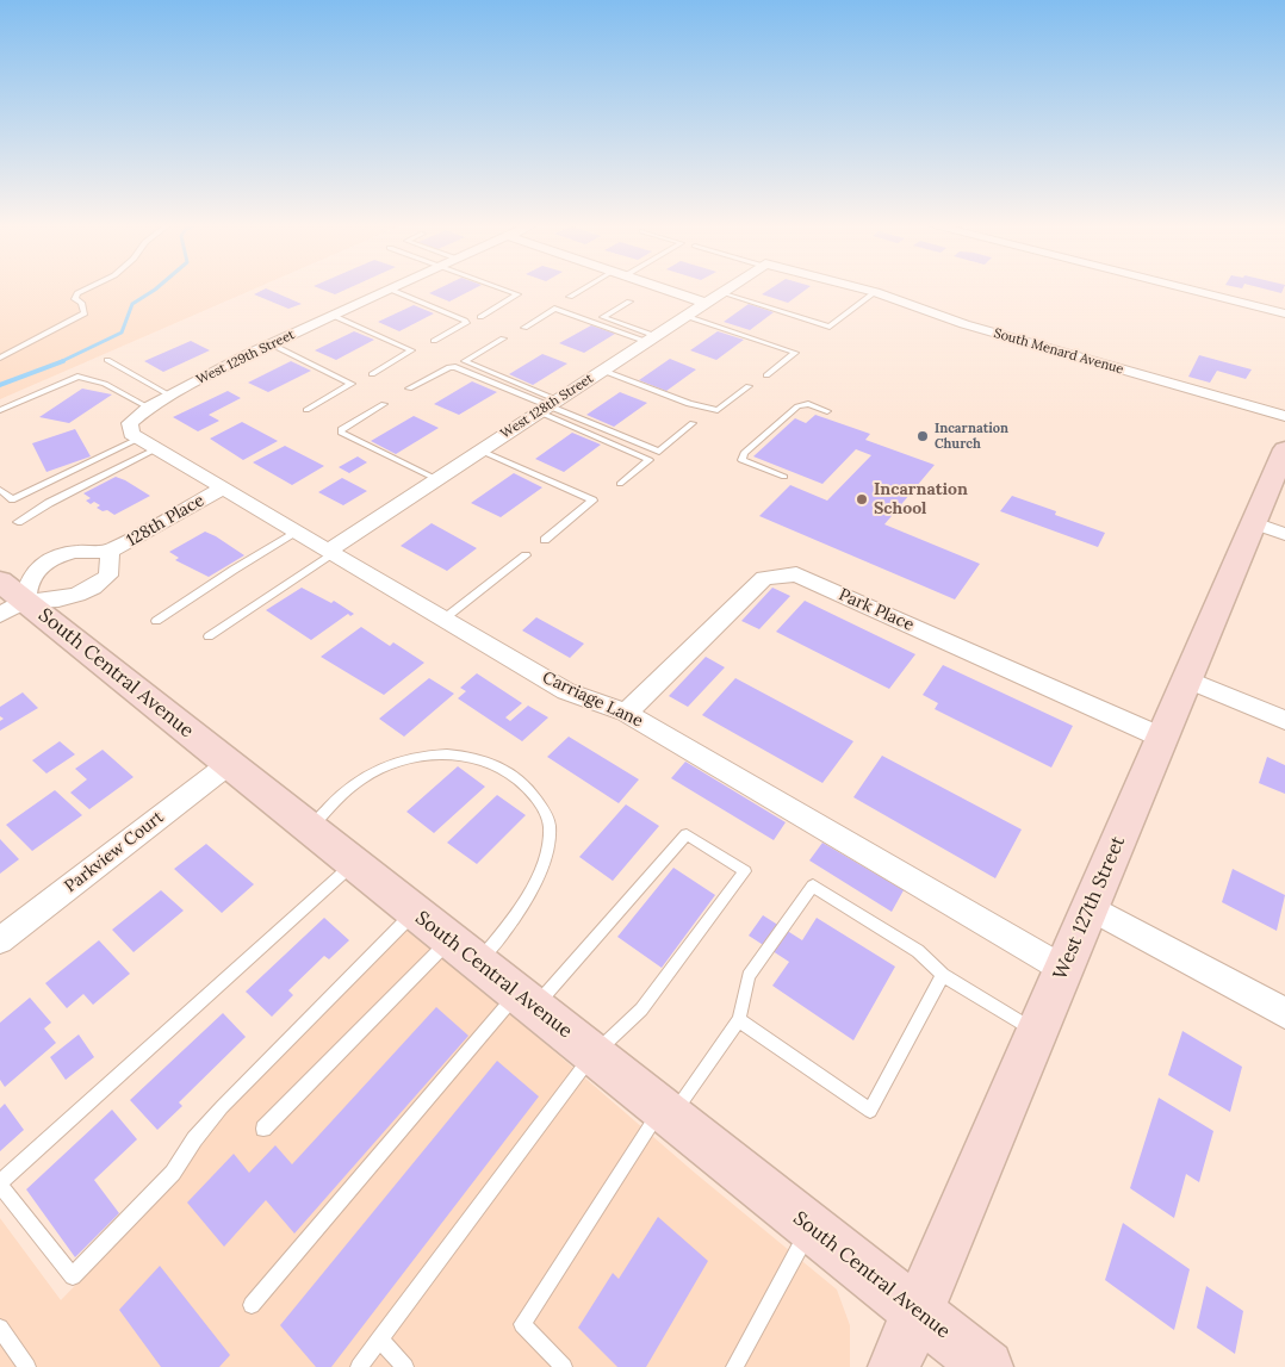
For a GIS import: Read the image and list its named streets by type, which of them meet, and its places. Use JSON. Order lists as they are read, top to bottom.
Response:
{
  "streets": {
    "main road": ["South Central Avenue", "West 127th Street"],
    "street": [
      "South Menard Avenue",
      "West 129th Street",
      "West 128th Street",
      "128th Place",
      "Park Place",
      "Carriage Lane",
      "Parkview Court"
    ]
  },
  "crossings": [
    ["West 129th Street", "Carriage Lane"],
    ["West 128th Street", "Carriage Lane"],
    ["128th Place", "South Central Avenue"],
    ["128th Place", "Carriage Lane"],
    ["Park Place", "Carriage Lane"],
    ["Park Place", "West 127th Street"],
    ["South Central Avenue", "Parkview Court"],
    ["South Central Avenue", "West 127th Street"],
    ["Carriage Lane", "West 127th Street"]
  ],
  "places": ["Incarnation Church", "Incarnation School"]
}
